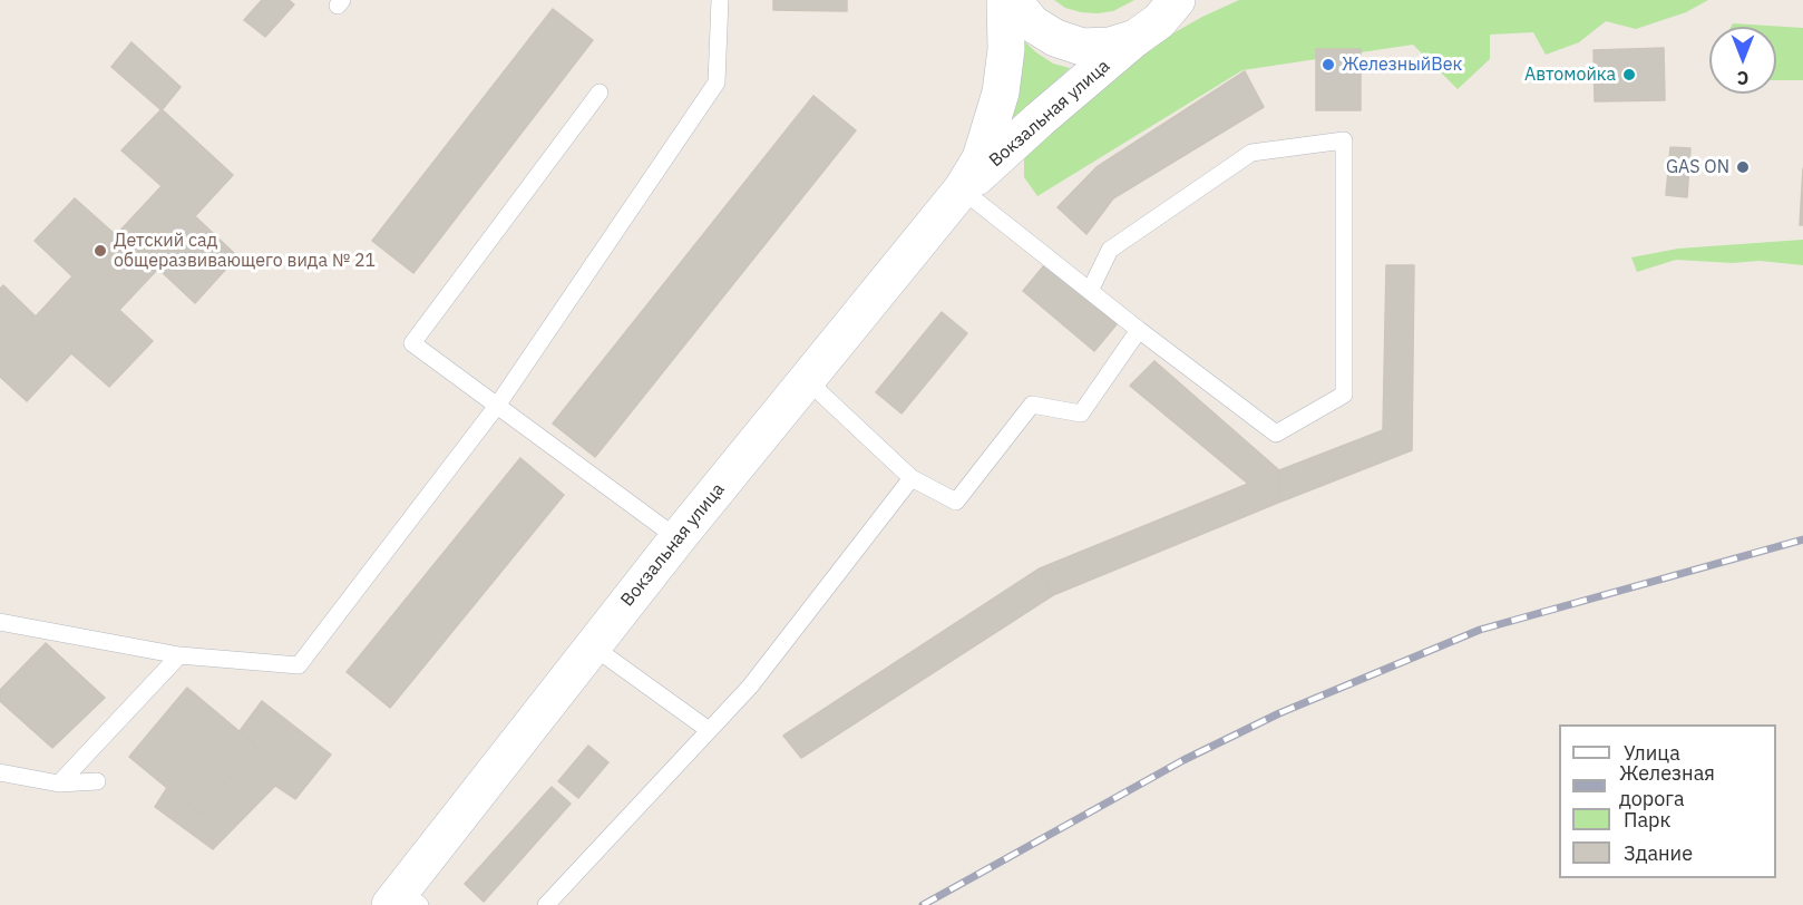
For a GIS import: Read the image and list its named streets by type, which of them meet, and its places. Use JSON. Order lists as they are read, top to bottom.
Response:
{
  "streets": {
    "street": ["Вокзальная улица"]
  },
  "places": [
    "ЖелезныйВек",
    "Автомойка",
    "GAS ON",
    "Детский сад общеразвивающего вида № 21"
  ],
  "legend": [
    "Улица",
    "Железная дорога",
    "Парк",
    "Здание"
  ],
  "north": "bottom"
}
